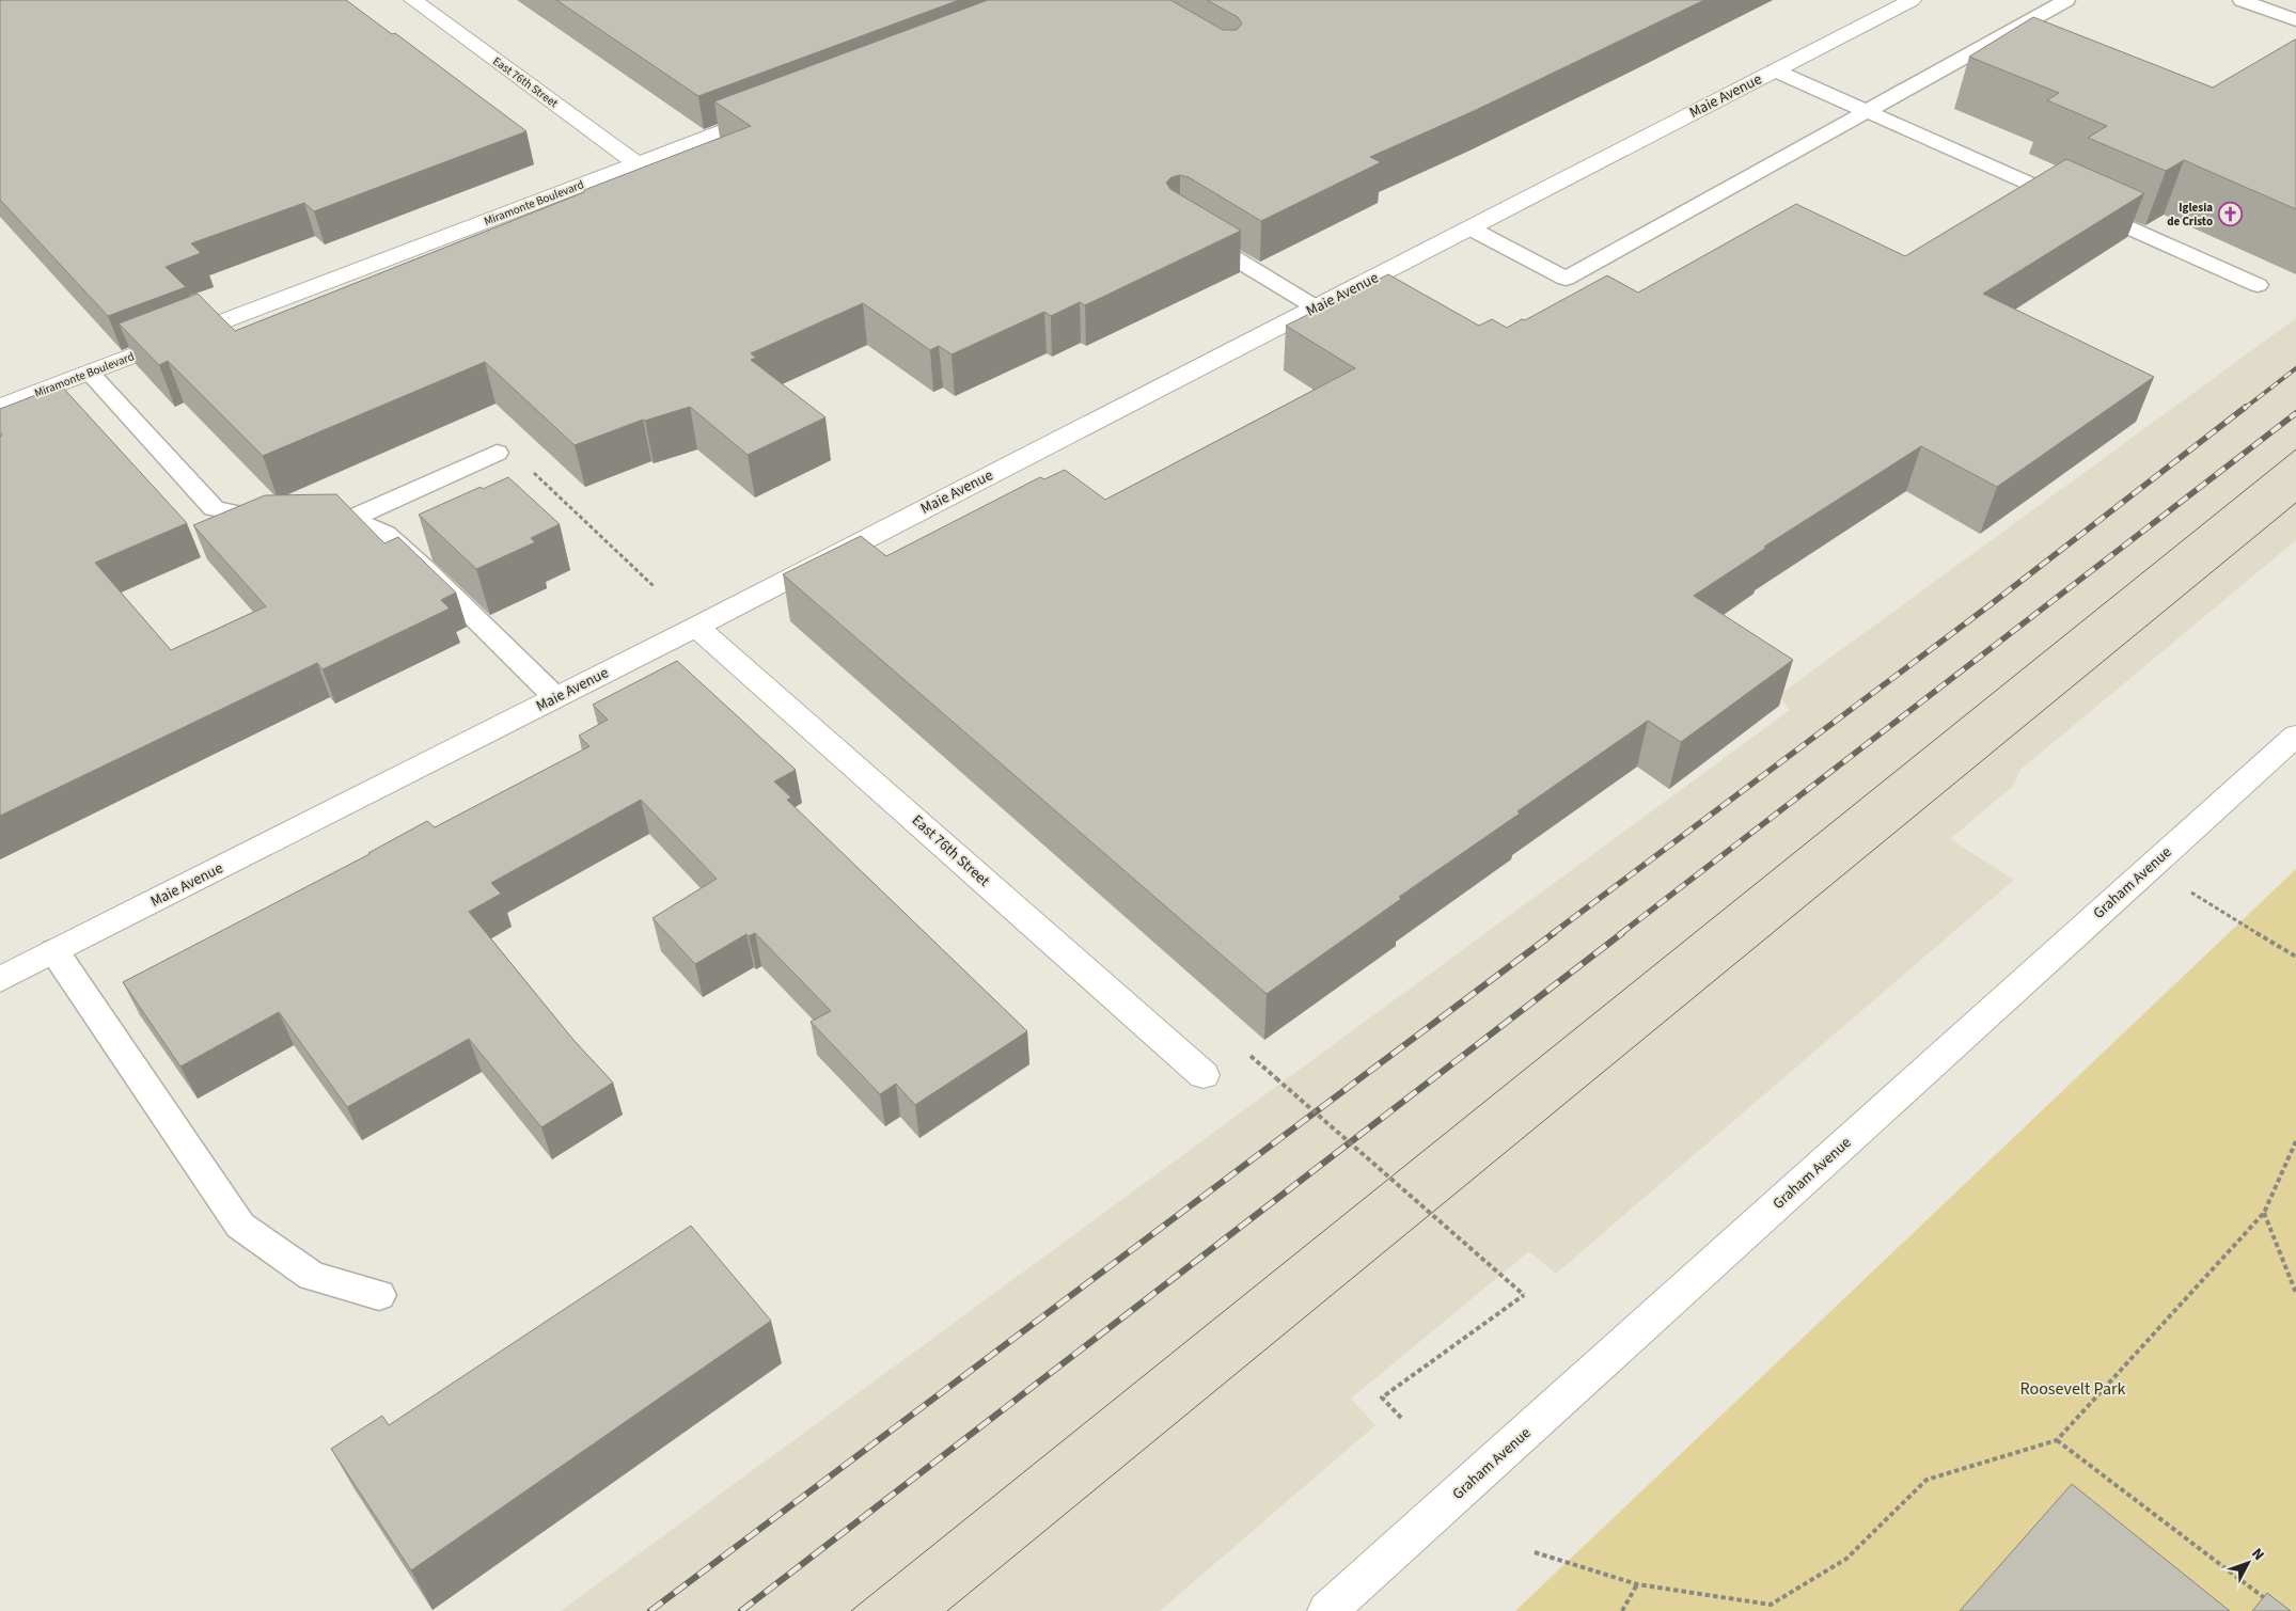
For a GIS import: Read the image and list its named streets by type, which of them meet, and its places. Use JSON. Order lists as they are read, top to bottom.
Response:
{
  "streets": {
    "street": [
      "East 76th Street",
      "Maie Avenue",
      "Miramonte Boulevard",
      "Graham Avenue"
    ]
  },
  "crossings": [
    ["East 76th Street", "Maie Avenue"],
    ["East 76th Street", "Miramonte Boulevard"]
  ],
  "parks": ["Roosevelt Park"],
  "places": {
    "church": ["Iglesia de Cristo"]
  },
  "north": "top right"
}
